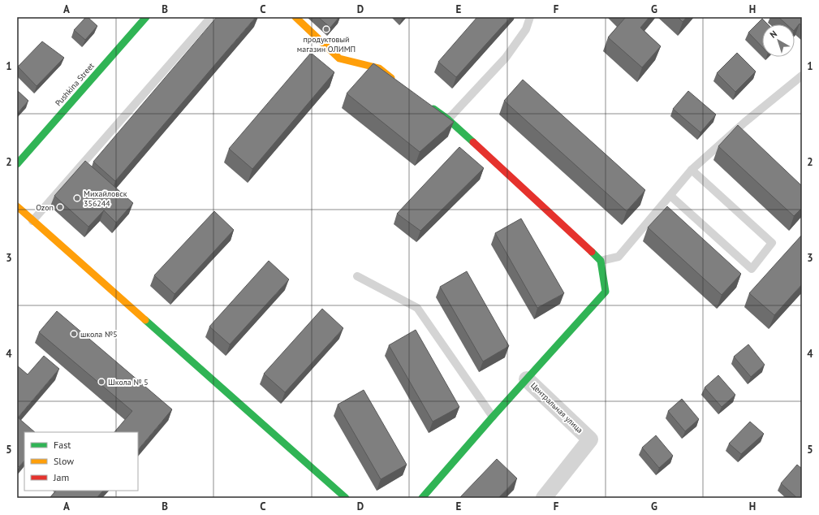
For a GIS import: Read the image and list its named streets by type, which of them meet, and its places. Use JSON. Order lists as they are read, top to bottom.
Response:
{
  "streets": {
    "street": ["Pushkina Street", "Центральная улица"]
  },
  "places": [
    "продуктовый магазин ОЛИМП",
    "Михайловск 356244",
    "Ozon",
    "школа №5",
    "Школа № 5"
  ],
  "legend": ["Fast", "Slow", "Jam"],
  "north": "top left",
  "grid": {
    "columns": [
      "A",
      "B",
      "C",
      "D",
      "E",
      "F",
      "G",
      "H"
    ],
    "rows": [
      "1",
      "2",
      "3",
      "4",
      "5"
    ]
  }
}
